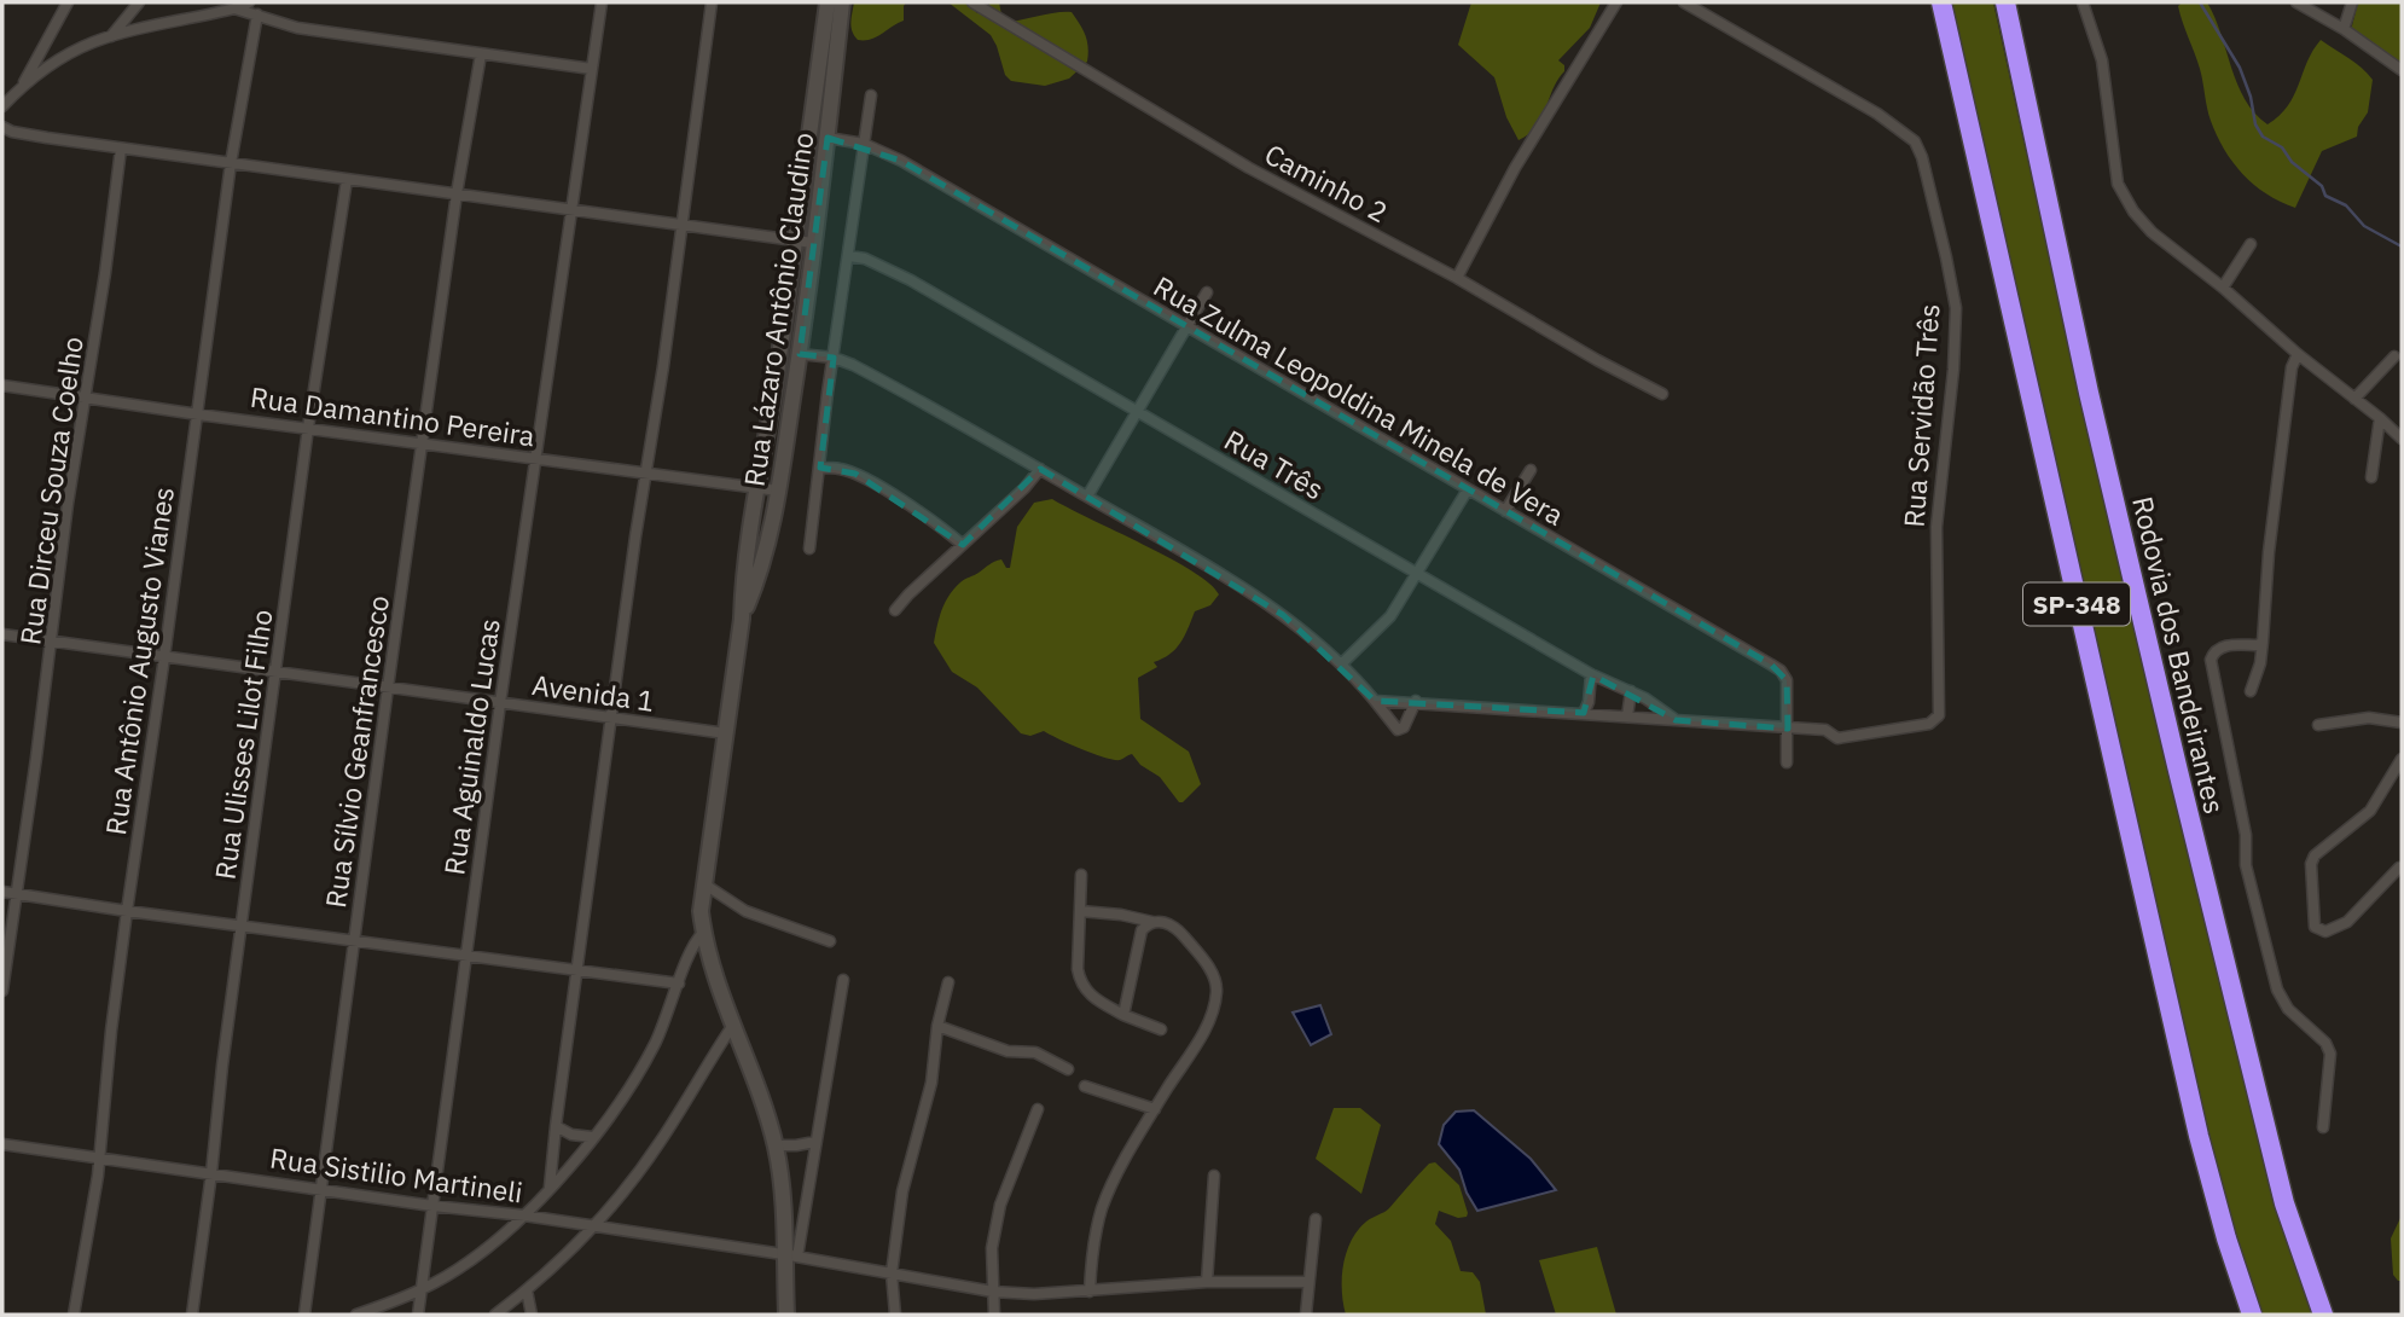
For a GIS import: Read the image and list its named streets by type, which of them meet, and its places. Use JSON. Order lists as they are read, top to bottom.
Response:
{
  "streets": {
    "highway": ["SP-348", "Rodovia dos Bandeirantes"],
    "main road": ["Rua Lázaro Antônio Claudino"],
    "street": [
      "Caminho 2",
      "Rua Zulma Leopoldina Minela de Vera",
      "Rua Damantino Pereira",
      "Rua Servidão Três",
      "Rua Três",
      "Rua Dirceu Souza Coelho",
      "Rua Antônio Augusto Vianes",
      "Avenida 1",
      "Rua Ulisses Lilot Filho",
      "Rua Aguinaldo Lucas",
      "Rua Sílvio Geanfrancesco",
      "Rua Sistilio Martineli"
    ]
  },
  "crossings": [
    ["Rua Lázaro Antônio Claudino", "Rua Zulma Leopoldina Minela de Vera"],
    ["Rua Lázaro Antônio Claudino", "Rua Damantino Pereira"],
    ["Rua Lázaro Antônio Claudino", "Avenida 1"],
    ["Rua Lázaro Antônio Claudino", "Rua Sistilio Martineli"],
    ["Rua Zulma Leopoldina Minela de Vera", "Rua Servidão Três"],
    ["Rua Damantino Pereira", "Rua Dirceu Souza Coelho"],
    ["Rua Damantino Pereira", "Rua Antônio Augusto Vianes"],
    ["Rua Damantino Pereira", "Rua Ulisses Lilot Filho"],
    ["Rua Damantino Pereira", "Rua Aguinaldo Lucas"],
    ["Rua Damantino Pereira", "Rua Sílvio Geanfrancesco"],
    ["Rua Dirceu Souza Coelho", "Avenida 1"],
    ["Rua Antônio Augusto Vianes", "Avenida 1"],
    ["Rua Antônio Augusto Vianes", "Rua Sistilio Martineli"],
    ["Avenida 1", "Rua Ulisses Lilot Filho"],
    ["Avenida 1", "Rua Aguinaldo Lucas"],
    ["Avenida 1", "Rua Sílvio Geanfrancesco"],
    ["Rua Ulisses Lilot Filho", "Rua Sistilio Martineli"],
    ["Rua Aguinaldo Lucas", "Rua Sistilio Martineli"],
    ["Rua Sílvio Geanfrancesco", "Rua Sistilio Martineli"]
  ]
}
